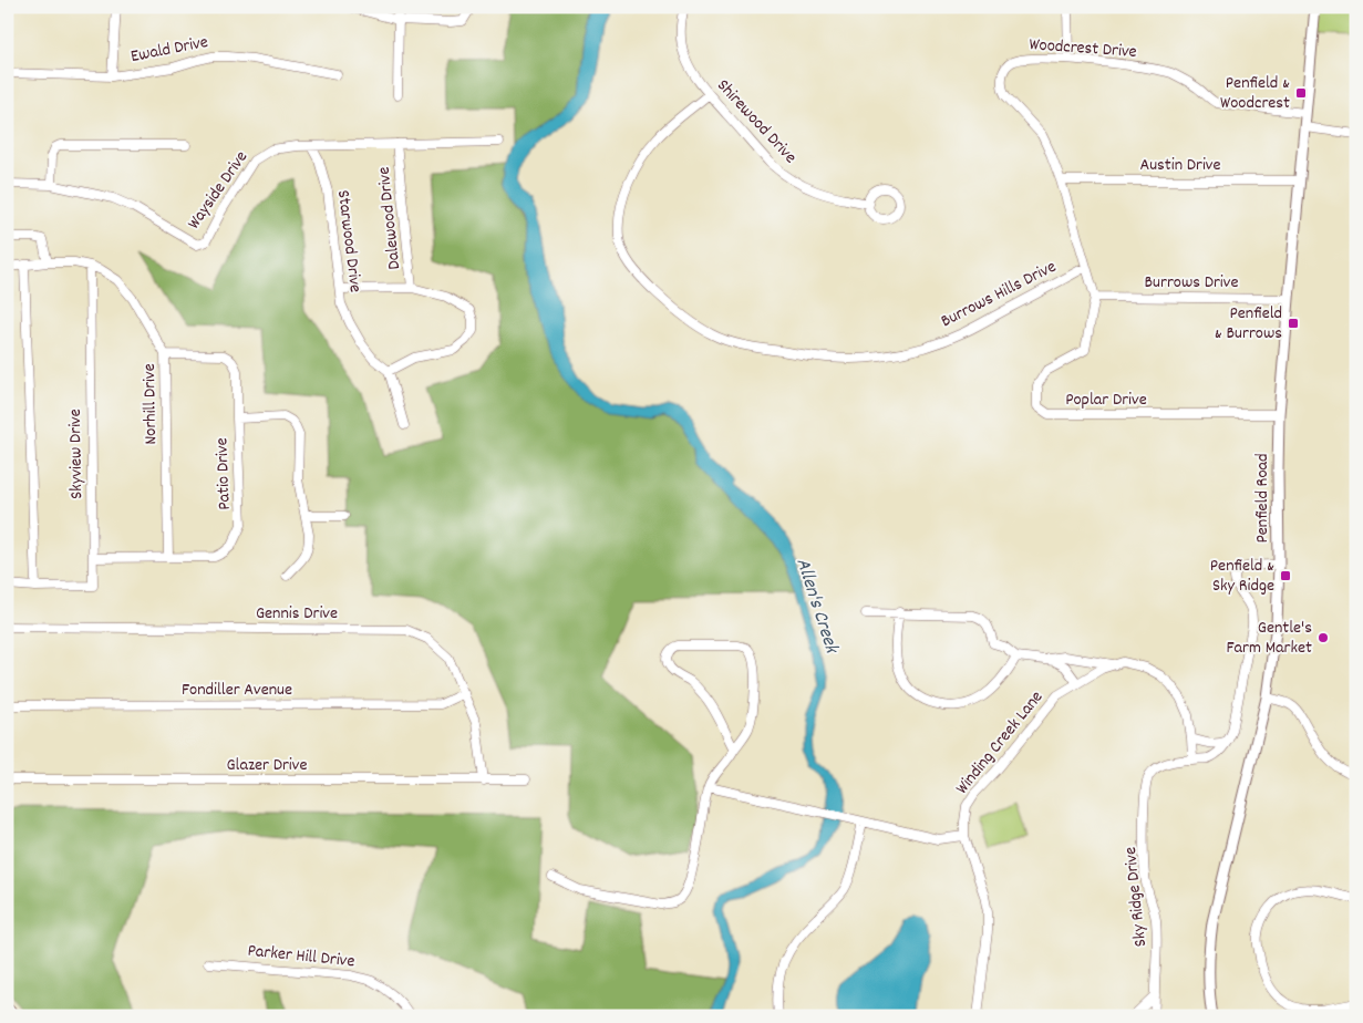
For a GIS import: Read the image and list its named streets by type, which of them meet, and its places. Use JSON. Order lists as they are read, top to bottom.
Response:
{
  "streets": {
    "main road": ["Penfield Road"],
    "street": [
      "Woodcrest Drive",
      "Ewald Drive",
      "Shirewood Drive",
      "Austin Drive",
      "Wayside Drive",
      "Dalewood Drive",
      "Starwood Drive",
      "Burrows Drive",
      "Burrows Hills Drive",
      "Poplar Drive",
      "Norhill Drive",
      "Skyview Drive",
      "Patio Drive",
      "Gennis Drive",
      "Fondiller Avenue",
      "Winding Creek Lane",
      "Glazer Drive",
      "Sky Ridge Drive",
      "Parker Hill Drive"
    ]
  },
  "crossings": [
    ["Woodcrest Drive", "Austin Drive"],
    ["Woodcrest Drive", "Burrows Drive"],
    ["Woodcrest Drive", "Burrows Hills Drive"],
    ["Woodcrest Drive", "Poplar Drive"],
    ["Woodcrest Drive", "Penfield Road"],
    ["Shirewood Drive", "Burrows Hills Drive"],
    ["Austin Drive", "Penfield Road"],
    ["Wayside Drive", "Dalewood Drive"],
    ["Wayside Drive", "Starwood Drive"],
    ["Burrows Drive", "Poplar Drive"],
    ["Burrows Drive", "Penfield Road"],
    ["Poplar Drive", "Penfield Road"],
    ["Norhill Drive", "Skyview Drive"],
    ["Norhill Drive", "Patio Drive"],
    ["Skyview Drive", "Patio Drive"],
    ["Gennis Drive", "Fondiller Avenue"],
    ["Gennis Drive", "Glazer Drive"],
    ["Winding Creek Lane", "Sky Ridge Drive"]
  ],
  "water": ["Allen's Creek"],
  "places": {
    "transit": ["Penfield & Woodcrest", "Penfield & Burrows", "Penfield & Sky Ridge"],
    "other": ["Gentle's Farm Market"]
  }
}
